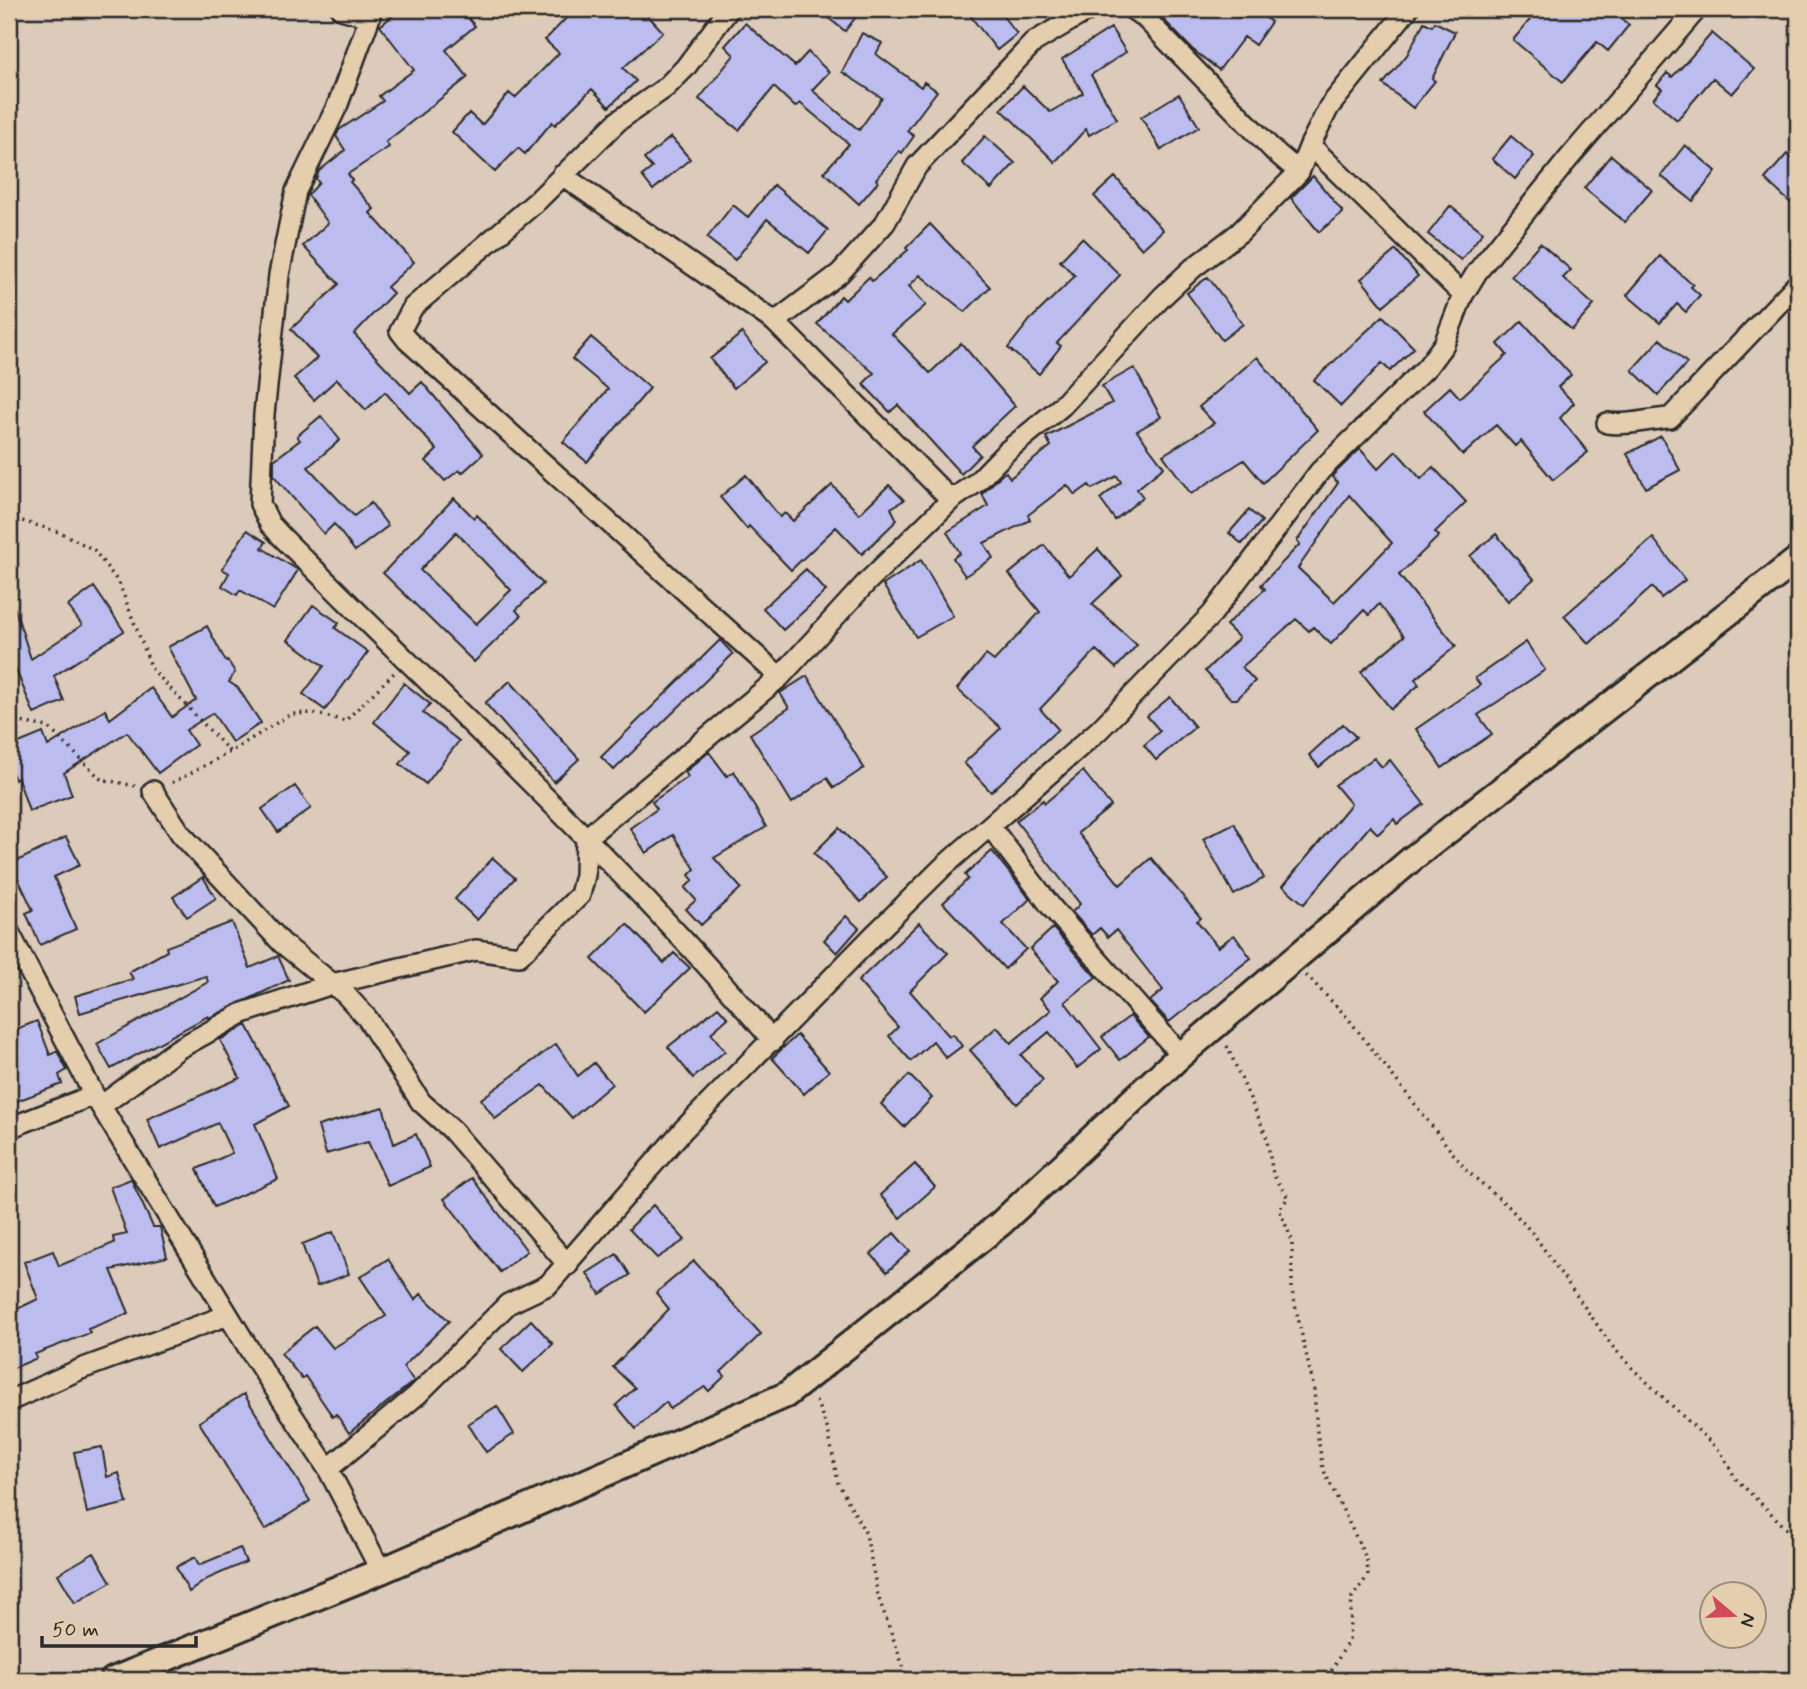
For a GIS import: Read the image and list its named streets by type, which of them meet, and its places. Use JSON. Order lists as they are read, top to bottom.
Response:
{
  "scale_bar": "50 m",
  "north": "right"
}
